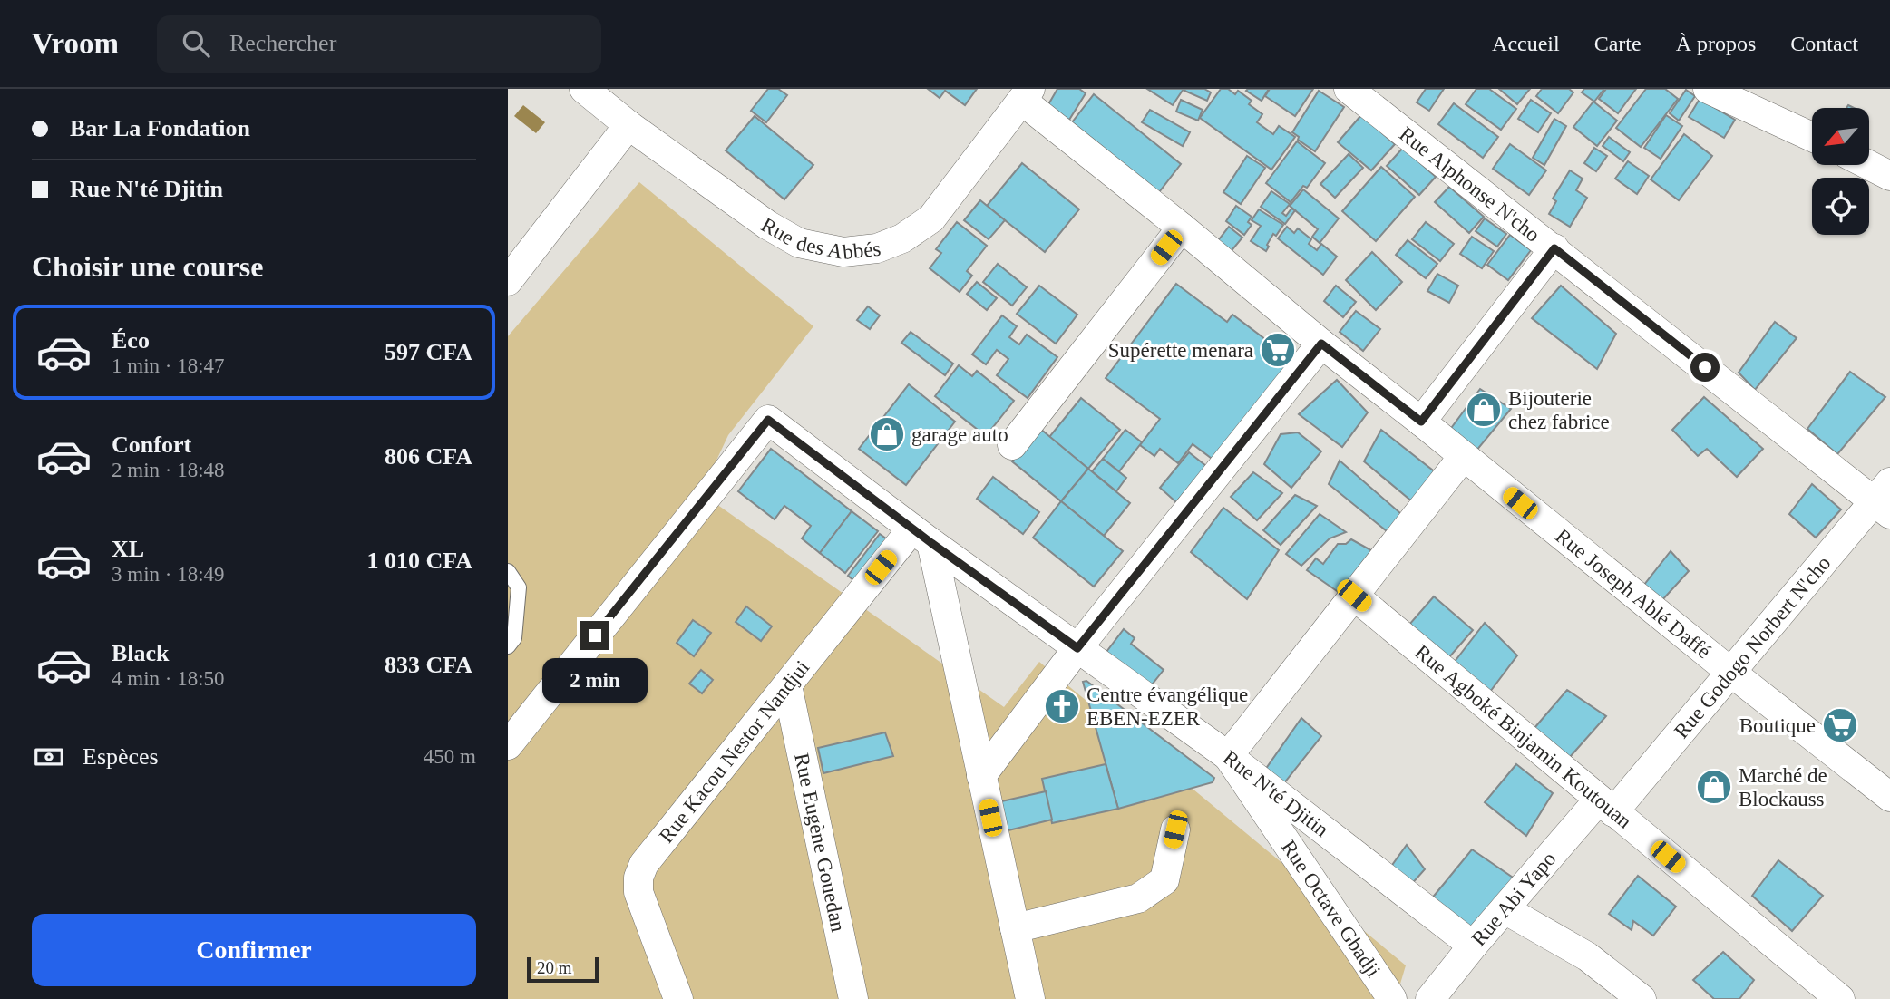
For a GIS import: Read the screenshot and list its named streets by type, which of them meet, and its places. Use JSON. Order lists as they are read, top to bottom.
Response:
{
  "streets": {
    "street": [
      "Rue Alphonse N'cho",
      "Rue des Abbés",
      "Rue Joseph Ablé Daffé",
      "Rue Godogo Norbert N'cho",
      "Rue Agboké Binjamin Koutouan",
      "Rue Kacou Nestor Nandjui",
      "Rue N'té Djitin",
      "Rue Eugène Gouedan",
      "Rue Abi Yapo",
      "Rue Octave Gbadji"
    ]
  },
  "crossings": [
    ["Rue Alphonse N'cho", "Rue Godogo Norbert N'cho"],
    ["Rue des Abbés", "Rue Joseph Ablé Daffé"],
    ["Rue Joseph Ablé Daffé", "Rue Godogo Norbert N'cho"],
    ["Rue Godogo Norbert N'cho", "Rue Agboké Binjamin Koutouan"],
    ["Rue Godogo Norbert N'cho", "Rue Abi Yapo"],
    ["Rue Agboké Binjamin Koutouan", "Rue Abi Yapo"],
    ["Rue Kacou Nestor Nandjui", "Rue N'té Djitin"],
    ["Rue Kacou Nestor Nandjui", "Rue Eugène Gouedan"],
    ["Rue N'té Djitin", "Rue Abi Yapo"],
    ["Rue N'té Djitin", "Rue Octave Gbadji"]
  ],
  "places": {
    "supermarket": ["Supérette menara", "Boutique"],
    "shop": ["Bijouterie chez fabrice", "garage auto", "Marché de Blockauss"],
    "church": ["Centre évangélique EBEN-EZER"]
  },
  "scale_bar": "20 m",
  "north": "bottom left",
  "page": {
    "header": "Vroom",
    "search": "Rechercher",
    "nav": [
      "Accueil",
      "Carte",
      "À propos",
      "Contact"
    ],
    "banner": ["Bar La Fondation", "Rue N'té Djitin"],
    "heading": "Choisir une course",
    "list": [
      {
        "name": "Éco",
        "note": "1 min · 18:47",
        "value": "597 CFA"
      },
      {
        "name": "Confort",
        "note": "2 min · 18:48",
        "value": "806 CFA"
      },
      {
        "name": "XL",
        "note": "3 min · 18:49",
        "value": "1 010 CFA"
      },
      {
        "name": "Black",
        "note": "4 min · 18:50",
        "value": "833 CFA"
      }
    ],
    "bubble": "2 min",
    "pay": ["Espèces", "450 m"],
    "buttons": "Confirmer",
    "scale": "20 m"
  }
}
